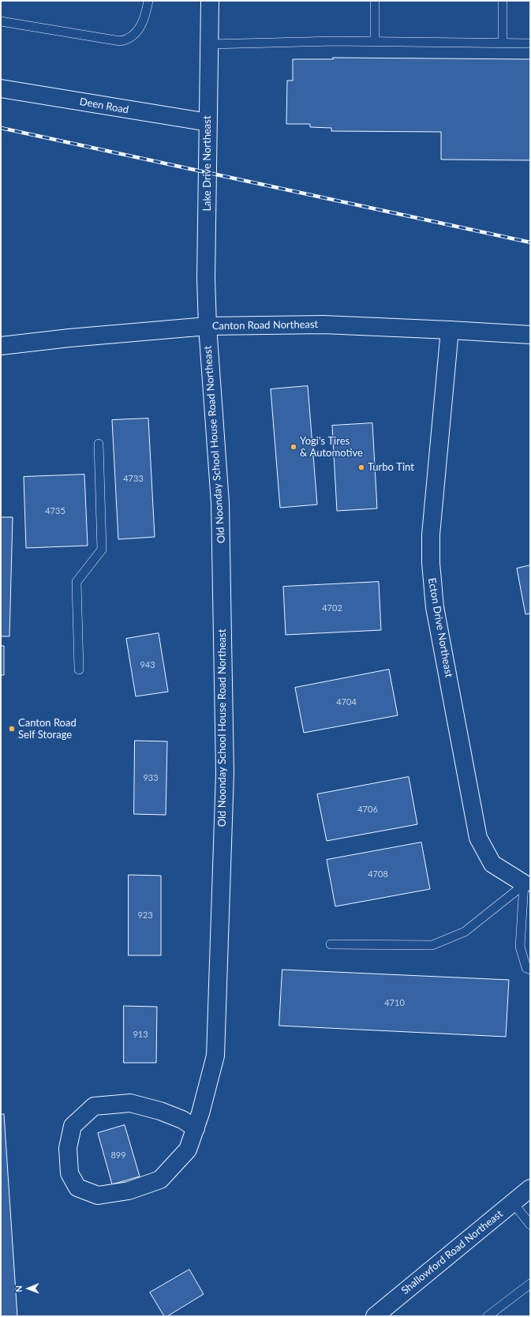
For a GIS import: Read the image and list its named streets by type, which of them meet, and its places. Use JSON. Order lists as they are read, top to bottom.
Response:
{
  "streets": {
    "street": [
      "Deen Road",
      "Lake Drive Northeast",
      "Canton Road Northeast",
      "Old Noonday School House Road Northeast",
      "Ecton Drive Northeast",
      "Shallowford Road Northeast"
    ]
  },
  "crossings": [
    ["Deen Road", "Lake Drive Northeast"],
    ["Lake Drive Northeast", "Canton Road Northeast"],
    ["Lake Drive Northeast", "Old Noonday School House Road Northeast"],
    ["Canton Road Northeast", "Old Noonday School House Road Northeast"],
    ["Canton Road Northeast", "Ecton Drive Northeast"]
  ],
  "places": ["Yogi's Tires & Automotive", "Turbo Tint", "Canton Road Self Storage"],
  "house_numbers": [
    "4733",
    "4735",
    "4702",
    "943",
    "4704",
    "933",
    "4706",
    "4708",
    "923",
    "4710",
    "913",
    "899"
  ],
  "north": "left"
}
